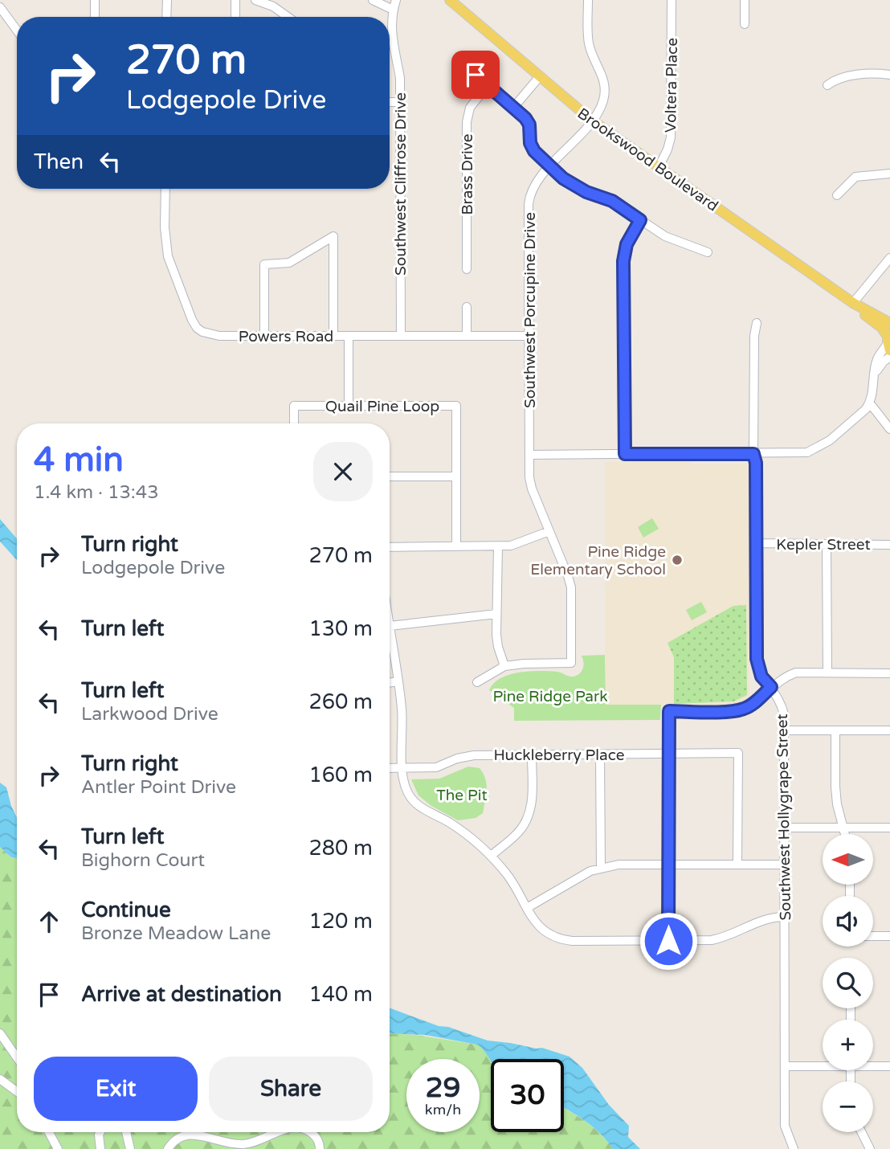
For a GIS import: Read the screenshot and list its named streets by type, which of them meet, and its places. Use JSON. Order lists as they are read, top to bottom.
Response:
{
  "streets": {
    "main road": ["Brookswood Boulevard"],
    "street": [
      "Voltera Place",
      "Brass Drive",
      "Southwest Cliffrose Drive",
      "Southwest Porcupine Drive",
      "Powers Road",
      "Quail Pine Loop",
      "Kepler Street",
      "Huckleberry Place",
      "Southwest Hollygrape Street"
    ]
  },
  "crossings": [
    ["Voltera Place", "Brookswood Boulevard"],
    ["Brookswood Boulevard", "Southwest Porcupine Drive"],
    ["Southwest Cliffrose Drive", "Powers Road"],
    ["Southwest Porcupine Drive", "Powers Road"],
    ["Kepler Street", "Southwest Hollygrape Street"]
  ],
  "parks": ["Pine Ridge Park", "The Pit"],
  "places": ["Pine Ridge Elementary School"],
  "north": "left",
  "page": {
    "turn": ["270 m", "Lodgepole Drive"],
    "then": "Then",
    "heading": ["4 min", "1.4 km · 13:43"],
    "list": [
      {
        "name": "Turn right",
        "note": "Lodgepole Drive",
        "value": "270 m"
      },
      {
        "name": "Turn left",
        "value": "130 m"
      },
      {
        "name": "Turn left",
        "note": "Larkwood Drive",
        "value": "260 m"
      },
      {
        "name": "Turn right",
        "note": "Antler Point Drive",
        "value": "160 m"
      },
      {
        "name": "Turn left",
        "note": "Bighorn Court",
        "value": "280 m"
      },
      {
        "name": "Continue",
        "note": "Bronze Meadow Lane",
        "value": "120 m"
      },
      {
        "name": "Arrive at destination",
        "value": "140 m"
      }
    ],
    "map_buttons": ["+", "−"],
    "buttons": ["Exit", "Share"],
    "speed": "29 km/h",
    "limit": "30"
  }
}
